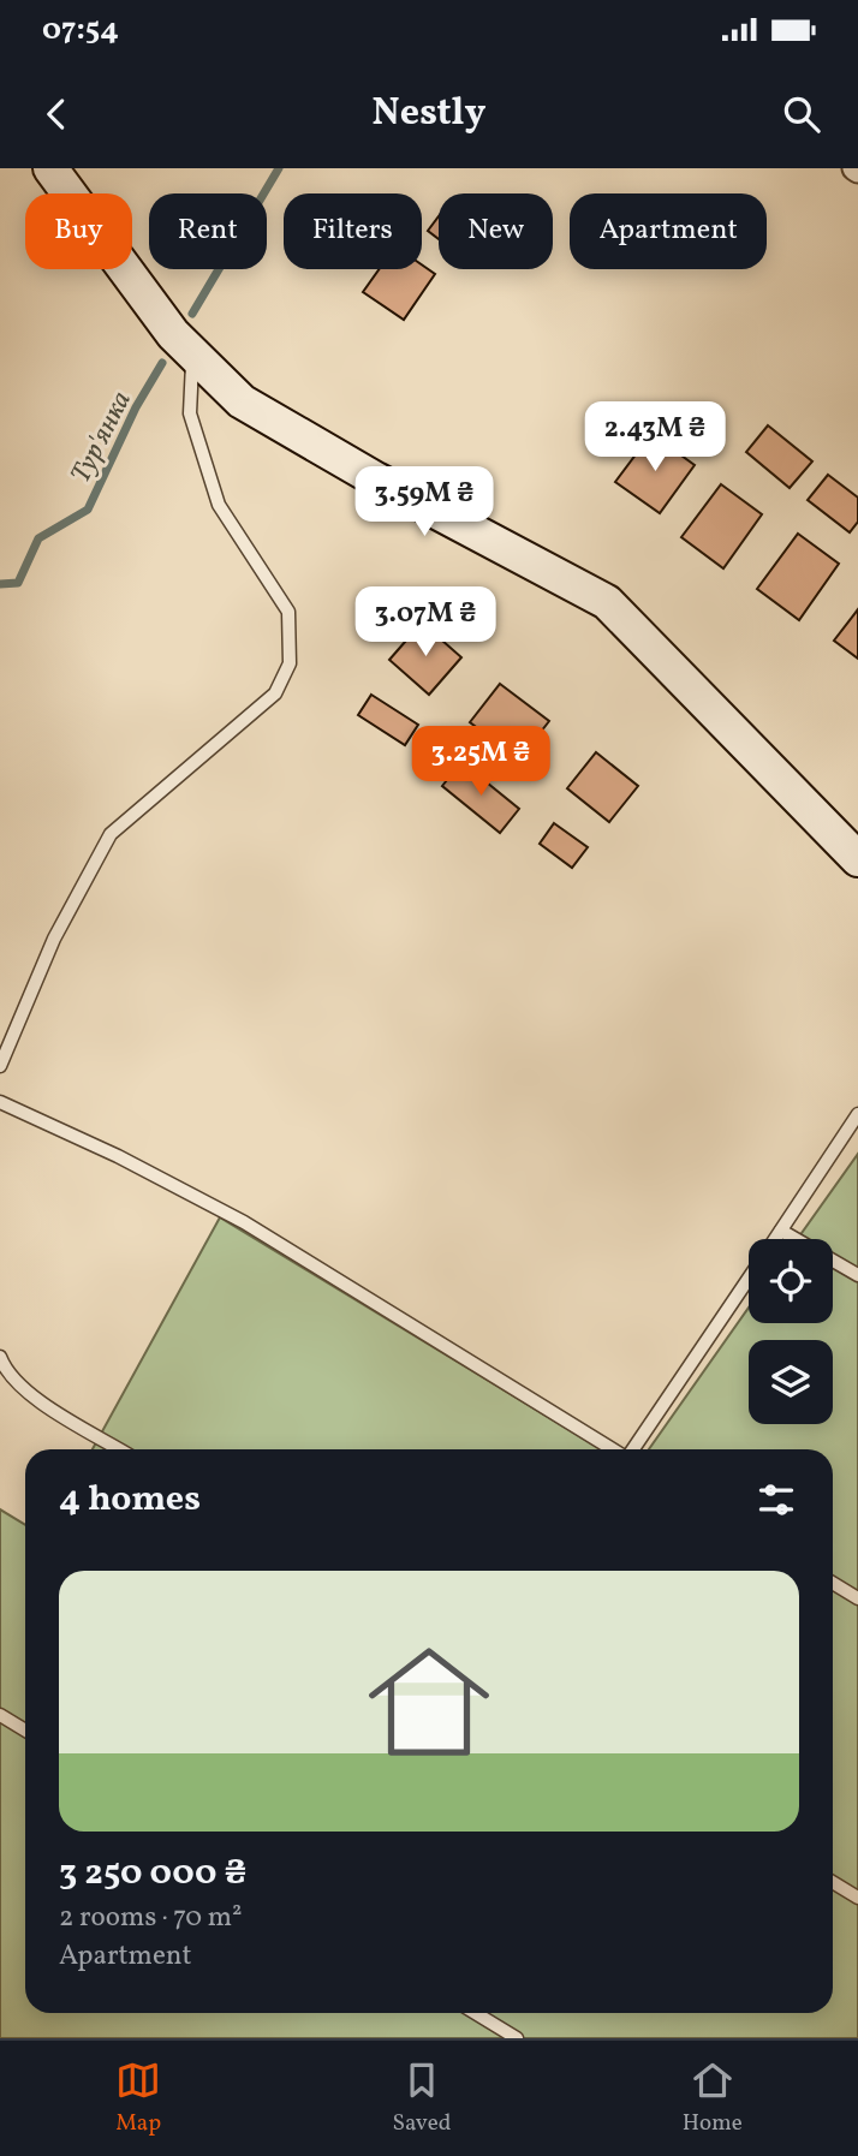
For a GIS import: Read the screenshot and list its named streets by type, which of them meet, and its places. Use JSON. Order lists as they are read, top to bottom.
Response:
{
  "water": ["Тур'янка"],
  "page": {
    "status": "07:54",
    "header": "Nestly",
    "chip": [
      "Buy",
      "Rent",
      "Filters",
      "New",
      "Apartment"
    ],
    "price": [
      "2.43M ₴",
      "3.59M ₴",
      "3.07M ₴",
      "3.25M ₴"
    ],
    "heading": "4 homes",
    "list": [
      {
        "name": "3 250 000 ₴",
        "note": "2 rooms · 70 m² · Apartment"
      }
    ],
    "tabs": ["Map", "Saved", "Home"]
  }
}
